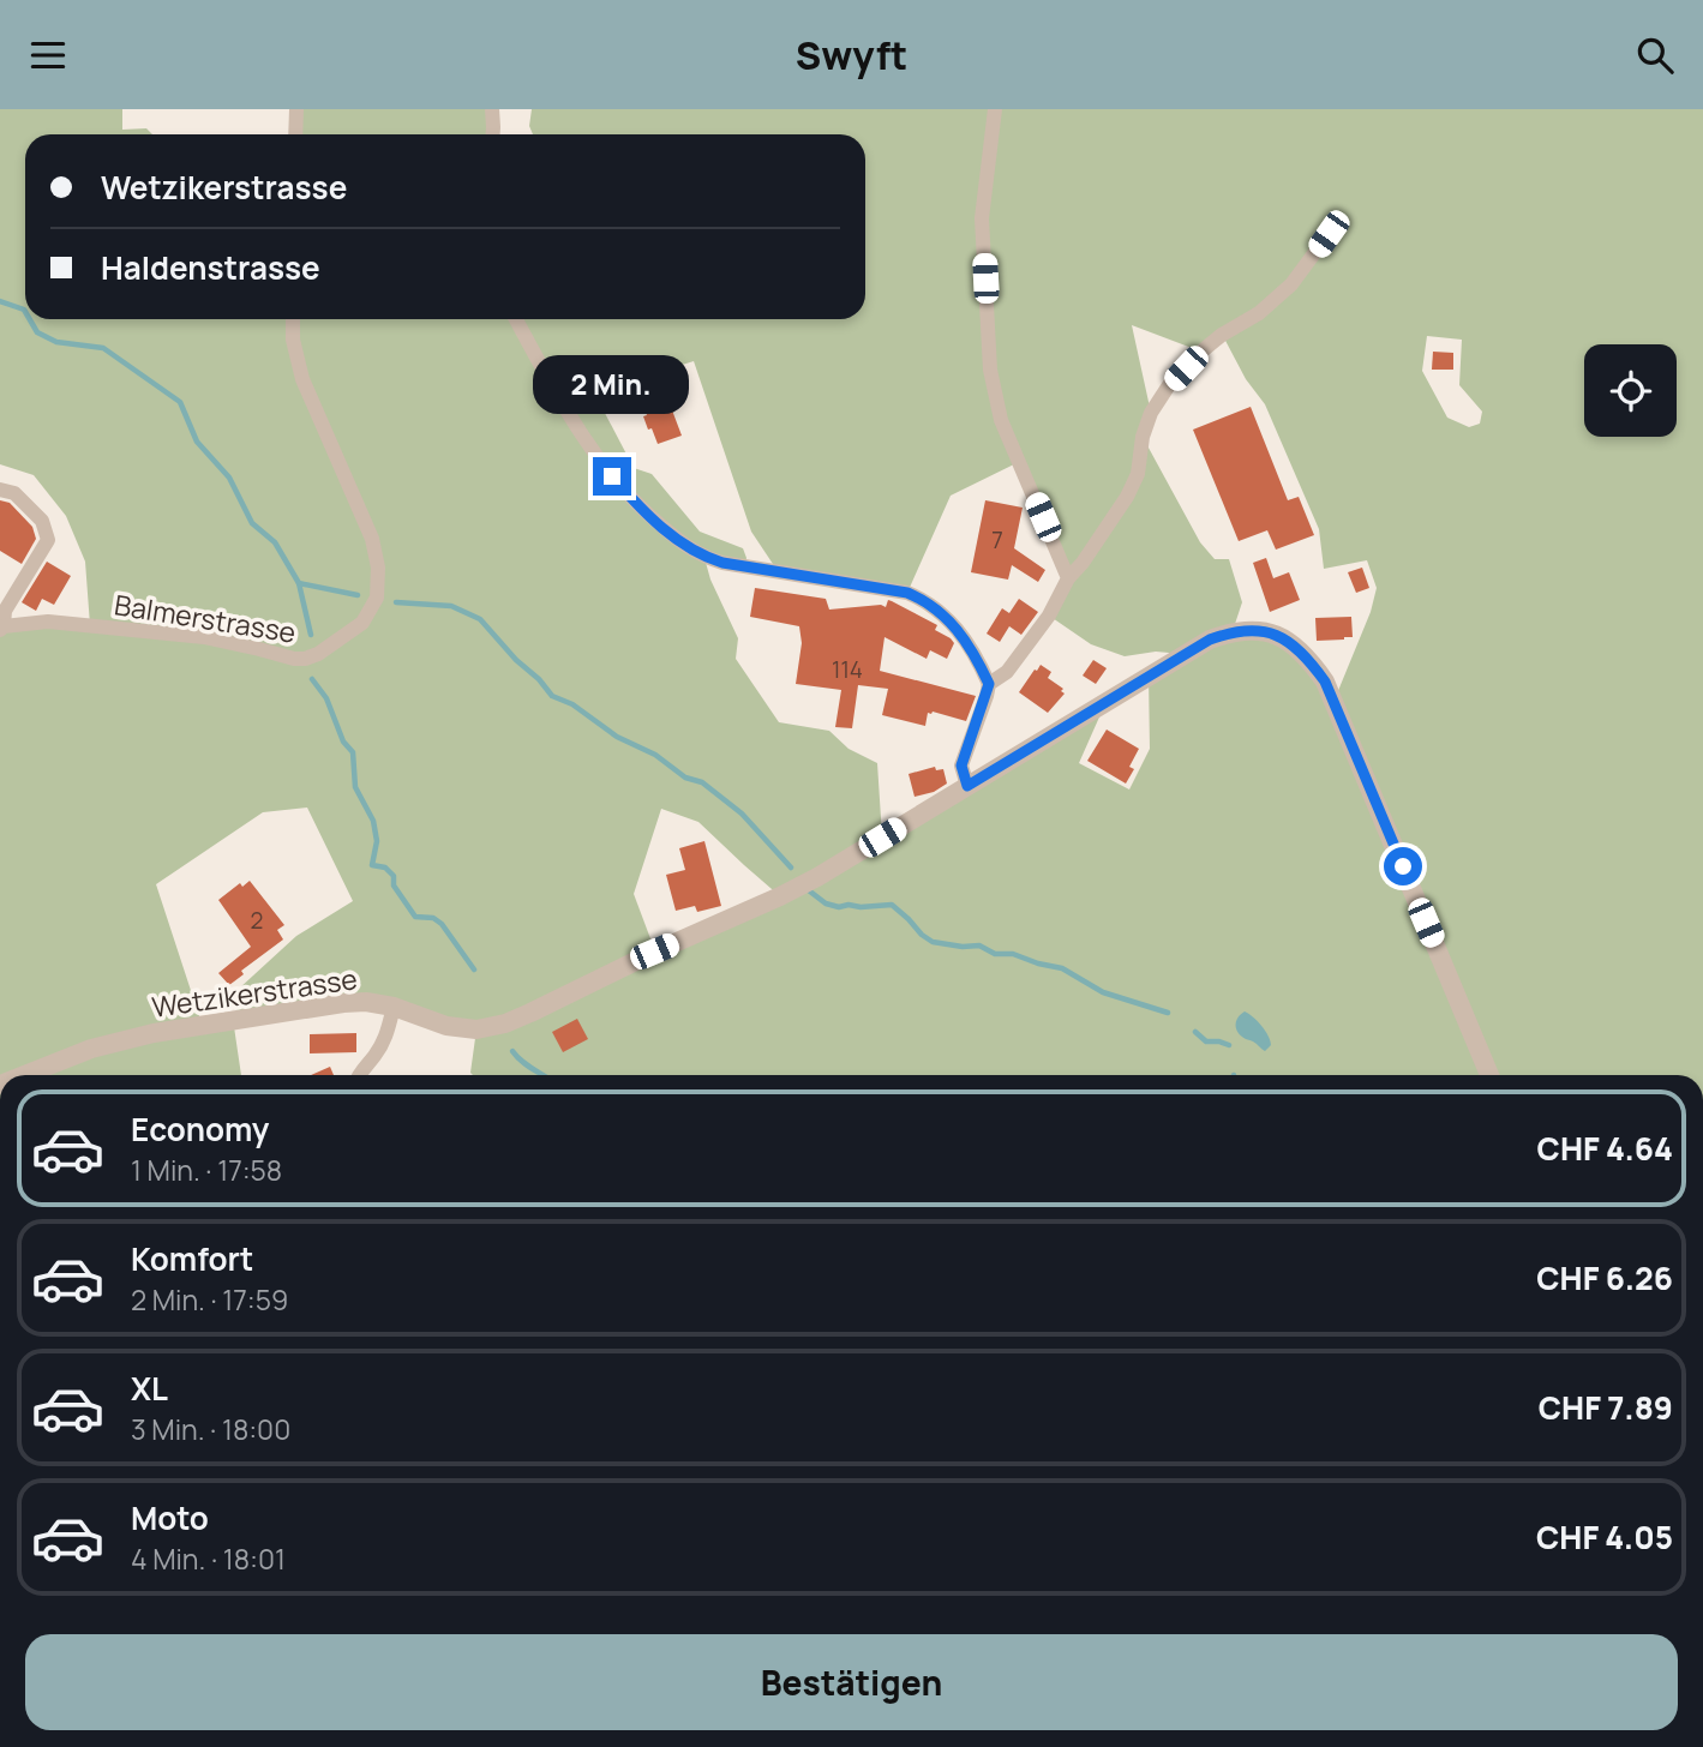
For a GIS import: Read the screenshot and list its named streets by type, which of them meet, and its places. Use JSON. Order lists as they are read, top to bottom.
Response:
{
  "streets": {
    "street": ["Balmerstrasse", "Wetzikerstrasse"]
  },
  "house_numbers": ["7", "114", "2"],
  "page": {
    "header": "Swyft",
    "banner": ["Wetzikerstrasse", "Haldenstrasse"],
    "bubble": "2 Min.",
    "list": [
      {
        "name": "Economy",
        "note": "1 Min. · 17:58",
        "value": "CHF 4.64"
      },
      {
        "name": "Komfort",
        "note": "2 Min. · 17:59",
        "value": "CHF 6.26"
      },
      {
        "name": "XL",
        "note": "3 Min. · 18:00",
        "value": "CHF 7.89"
      },
      {
        "name": "Moto",
        "note": "4 Min. · 18:01",
        "value": "CHF 4.05"
      }
    ],
    "buttons": "Bestätigen"
  }
}
